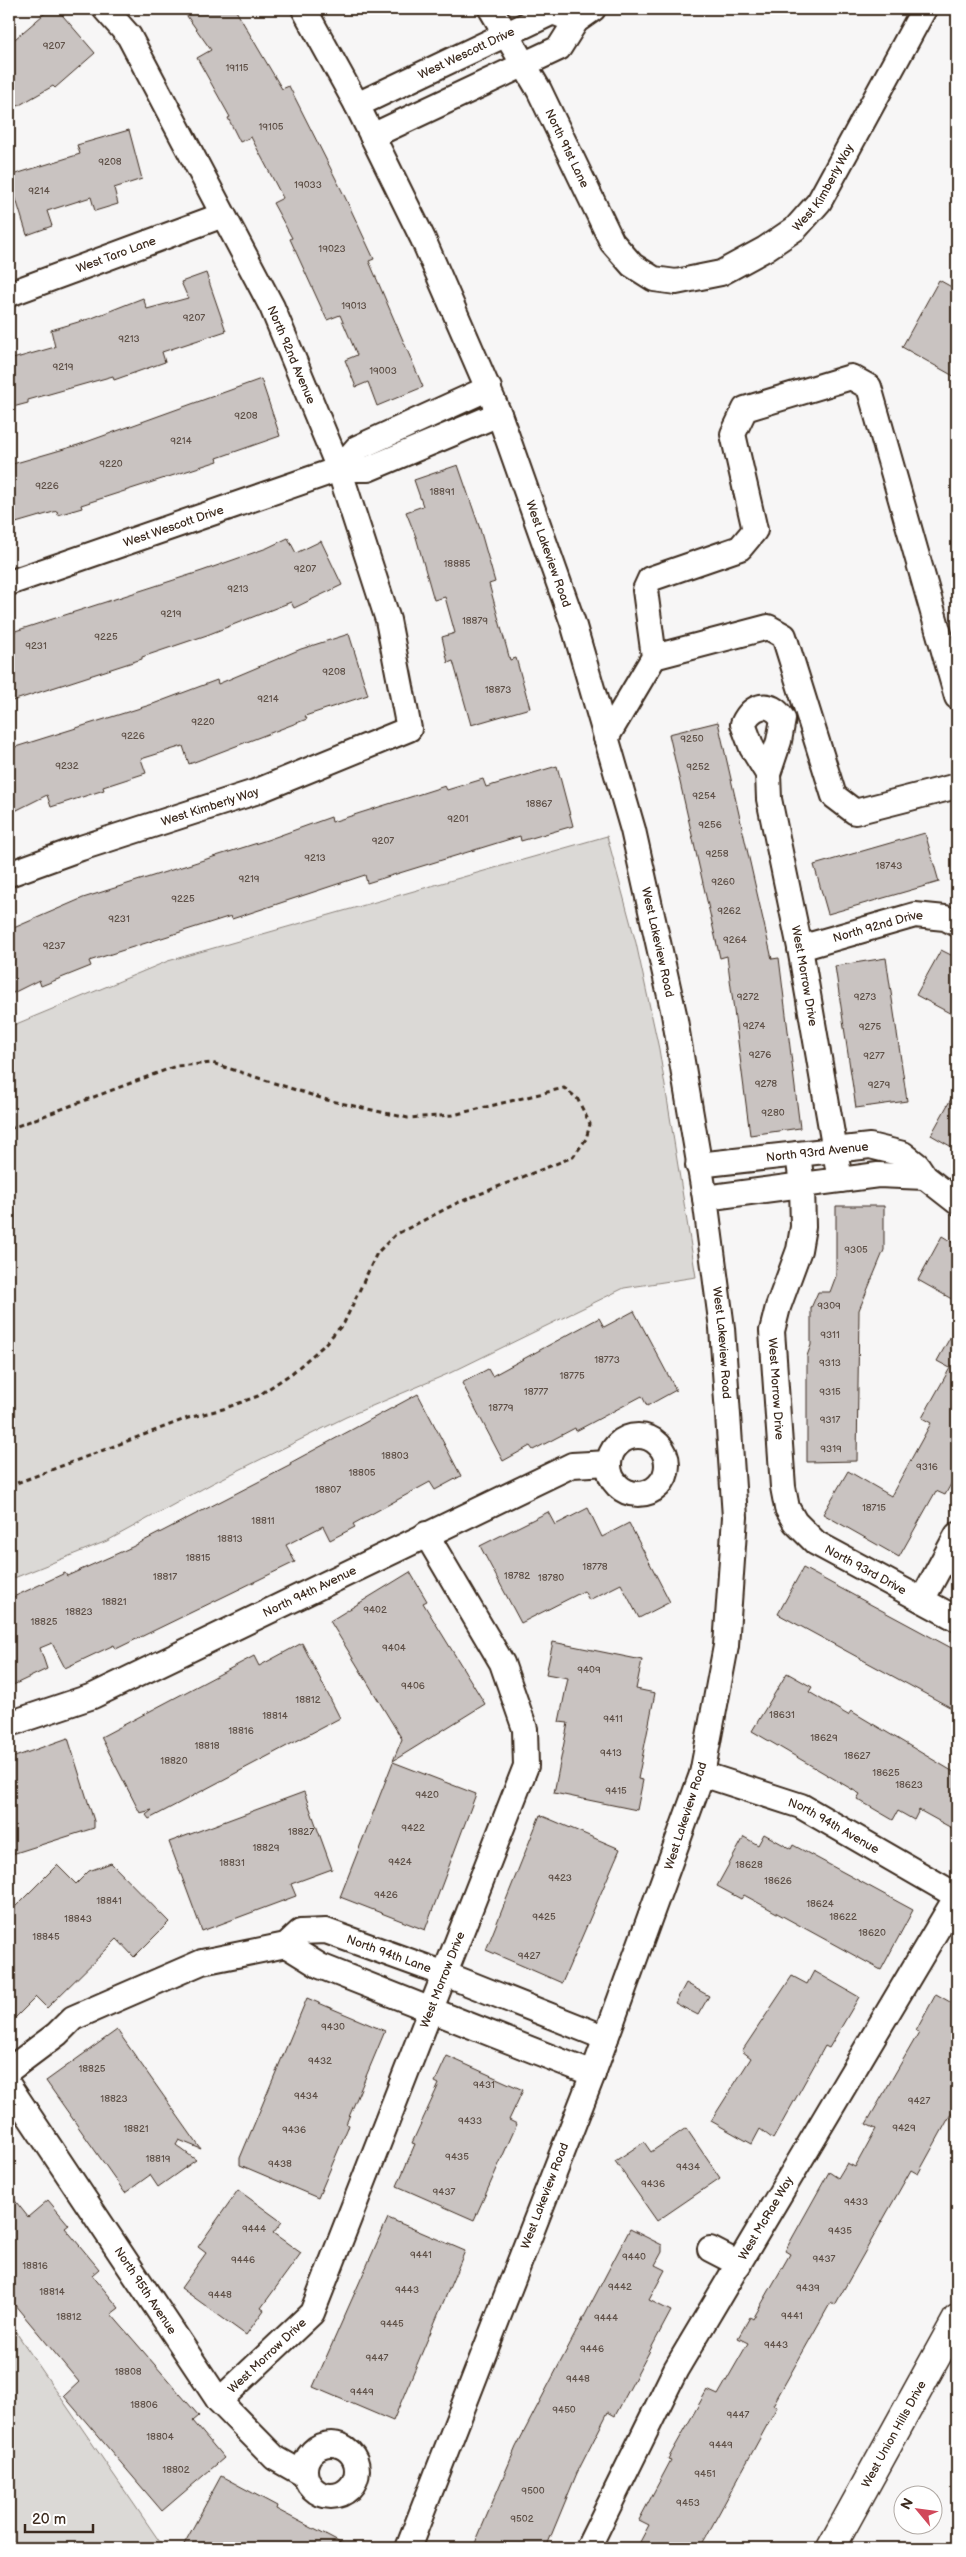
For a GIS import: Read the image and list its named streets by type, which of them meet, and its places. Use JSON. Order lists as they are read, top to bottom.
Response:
{
  "streets": {
    "main road": ["West Union Hills Drive"],
    "street": [
      "West Wescott Drive",
      "North 91st Lane",
      "West Kimberly Way",
      "West Taro Lane",
      "North 92nd Avenue",
      "West Lakeview Road",
      "North 92nd Drive",
      "West Morrow Drive",
      "North 93rd Avenue",
      "North 93rd Drive",
      "North 94th Avenue",
      "North 94th Lane",
      "West McRae Way",
      "North 95th Avenue"
    ]
  },
  "crossings": [
    ["West Wescott Drive", "North 91st Lane"],
    ["West Wescott Drive", "North 92nd Avenue"],
    ["West Wescott Drive", "West Lakeview Road"],
    ["North 91st Lane", "West Kimberly Way"],
    ["West Kimberly Way", "North 92nd Avenue"],
    ["West Taro Lane", "North 92nd Avenue"],
    ["West Lakeview Road", "North 93rd Avenue"],
    ["West Lakeview Road", "North 94th Avenue"],
    ["West Lakeview Road", "North 94th Lane"],
    ["North 92nd Drive", "West Morrow Drive"],
    ["West Morrow Drive", "North 93rd Avenue"],
    ["West Morrow Drive", "North 93rd Drive"],
    ["West Morrow Drive", "North 94th Avenue"],
    ["West Morrow Drive", "North 94th Lane"],
    ["West Morrow Drive", "North 95th Avenue"],
    ["North 94th Avenue", "West McRae Way"]
  ],
  "house_numbers": [
    "9207",
    "19115",
    "19105",
    "9208",
    "19033",
    "9214",
    "19023",
    "19013",
    "9207",
    "9213",
    "9219",
    "19003",
    "9208",
    "9214",
    "9220",
    "9226",
    "18891",
    "18885",
    "9207",
    "9213",
    "9219",
    "18879",
    "9225",
    "9231",
    "9208",
    "18873",
    "9214",
    "9220",
    "9226",
    "9250",
    "9232",
    "9252",
    "9254",
    "18867",
    "9201",
    "9256",
    "9207",
    "9258",
    "9213",
    "18743",
    "9219",
    "9260",
    "9225",
    "9262",
    "9231",
    "9264",
    "9237",
    "9272",
    "9273",
    "9274",
    "9275",
    "9276",
    "9277",
    "9278",
    "9279",
    "9280",
    "9305",
    "9309",
    "9311",
    "18773",
    "9313",
    "18775",
    "18777",
    "9315",
    "18779",
    "9317",
    "9319",
    "18803",
    "9316",
    "18805",
    "18807",
    "18715",
    "18811",
    "18813",
    "18815",
    "18778",
    "18782",
    "18817",
    "18780",
    "18821",
    "9402",
    "18823",
    "18825",
    "9404",
    "9409",
    "9406",
    "18812",
    "18631",
    "18814",
    "9411",
    "18816",
    "18629",
    "18818",
    "9413",
    "18627",
    "18820",
    "18625",
    "18623",
    "9415",
    "9420",
    "9422",
    "18827",
    "18829",
    "9424",
    "18831",
    "18628",
    "9423",
    "18626",
    "9426",
    "18841",
    "18624",
    "9425",
    "18622",
    "18843",
    "18620",
    "18845",
    "9427",
    "9430",
    "9432",
    "18825",
    "9431",
    "9434",
    "18823",
    "9427",
    "9433",
    "9429",
    "18821",
    "9436",
    "9435",
    "18819",
    "9438",
    "9434",
    "9436",
    "9437",
    "9433",
    "9444",
    "9435",
    "9441",
    "9440",
    "9437",
    "9446",
    "18816",
    "9442",
    "9439",
    "9443",
    "18814",
    "9448",
    "9441",
    "18812",
    "9444",
    "9445",
    "9443",
    "9446",
    "9447",
    "18808",
    "9448",
    "9449",
    "18806",
    "9450",
    "9447",
    "18804",
    "9449",
    "18802",
    "9451",
    "9500",
    "9453",
    "9502"
  ],
  "scale_bar": "20 m",
  "north": "top left"
}
